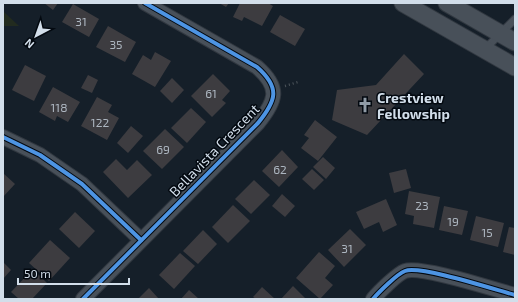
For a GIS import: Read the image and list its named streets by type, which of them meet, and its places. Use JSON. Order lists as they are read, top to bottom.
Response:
{
  "streets": {
    "street": ["Bellavista Crescent"]
  },
  "places": {
    "church": ["Crestview Fellowship"]
  },
  "house_numbers": [
    "31",
    "35",
    "61",
    "118",
    "122",
    "69",
    "62",
    "23",
    "19",
    "15",
    "31"
  ],
  "scale_bar": "50 m",
  "north": "bottom left"
}
